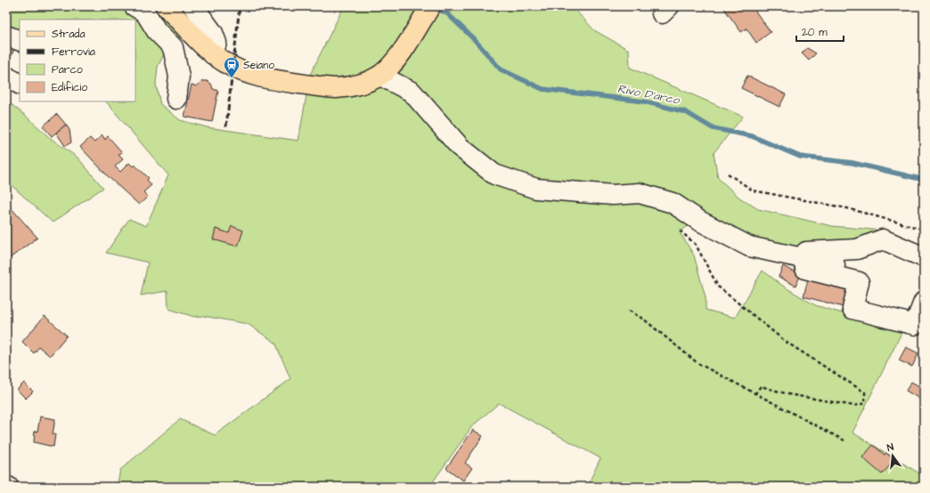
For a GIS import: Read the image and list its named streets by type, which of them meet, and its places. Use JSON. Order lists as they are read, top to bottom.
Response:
{
  "water": ["Rivo D'arco"],
  "places": {
    "station": ["Seiano"]
  },
  "legend": [
    "Strada",
    "Ferrovia",
    "Parco",
    "Edificio"
  ],
  "scale_bar": "20 m",
  "north": "top"
}
